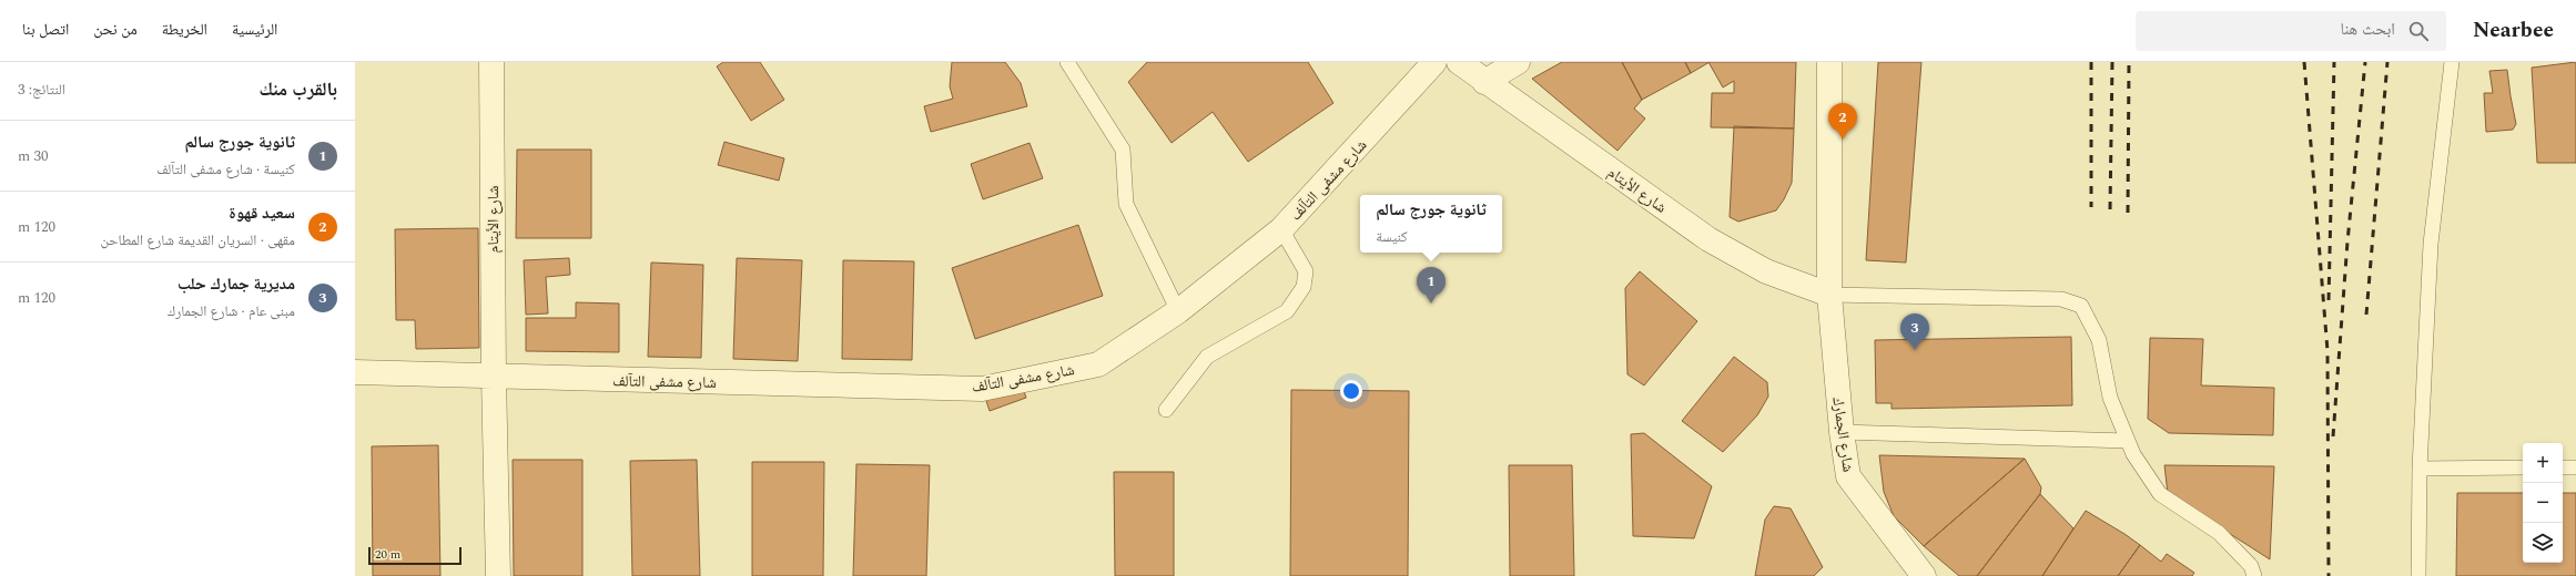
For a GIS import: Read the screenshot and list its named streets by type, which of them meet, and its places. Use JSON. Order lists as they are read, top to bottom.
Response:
{
  "streets": {
    "street": ["شارع مشفى التآلف", "شارع الأيتام", "شارع الجمارك"]
  },
  "crossings": [
    ["شارع مشفى التآلف", "شارع الأيتام"],
    ["شارع الأيتام", "شارع الجمارك"]
  ],
  "scale_bar": "20 m",
  "page": {
    "header": "Nearbee",
    "search": "ابحث هنا",
    "nav": [
      "الرئيسية",
      "الخريطة",
      "من نحن",
      "اتصل بنا"
    ],
    "heading": ["بالقرب منك", "النتائج: 3"],
    "pins": ["2", "1", "3"],
    "list": [
      {
        "mark": "1",
        "name": "ثانوية جورج سالم",
        "note": "كنيسة · شارع مشفى التآلف",
        "value": "30 m"
      },
      {
        "mark": "2",
        "name": "سعيد قهوة",
        "note": "مقهى · السريان القديمة شارع المطاحن",
        "value": "120 m"
      },
      {
        "mark": "3",
        "name": "مديرية جمارك حلب",
        "note": "مبنى عام · شارع الجمارك",
        "value": "120 m"
      }
    ],
    "popup": ["ثانوية جورج سالم", "كنيسة"],
    "map_buttons": ["+", "−"],
    "scale": "20 m"
  }
}
